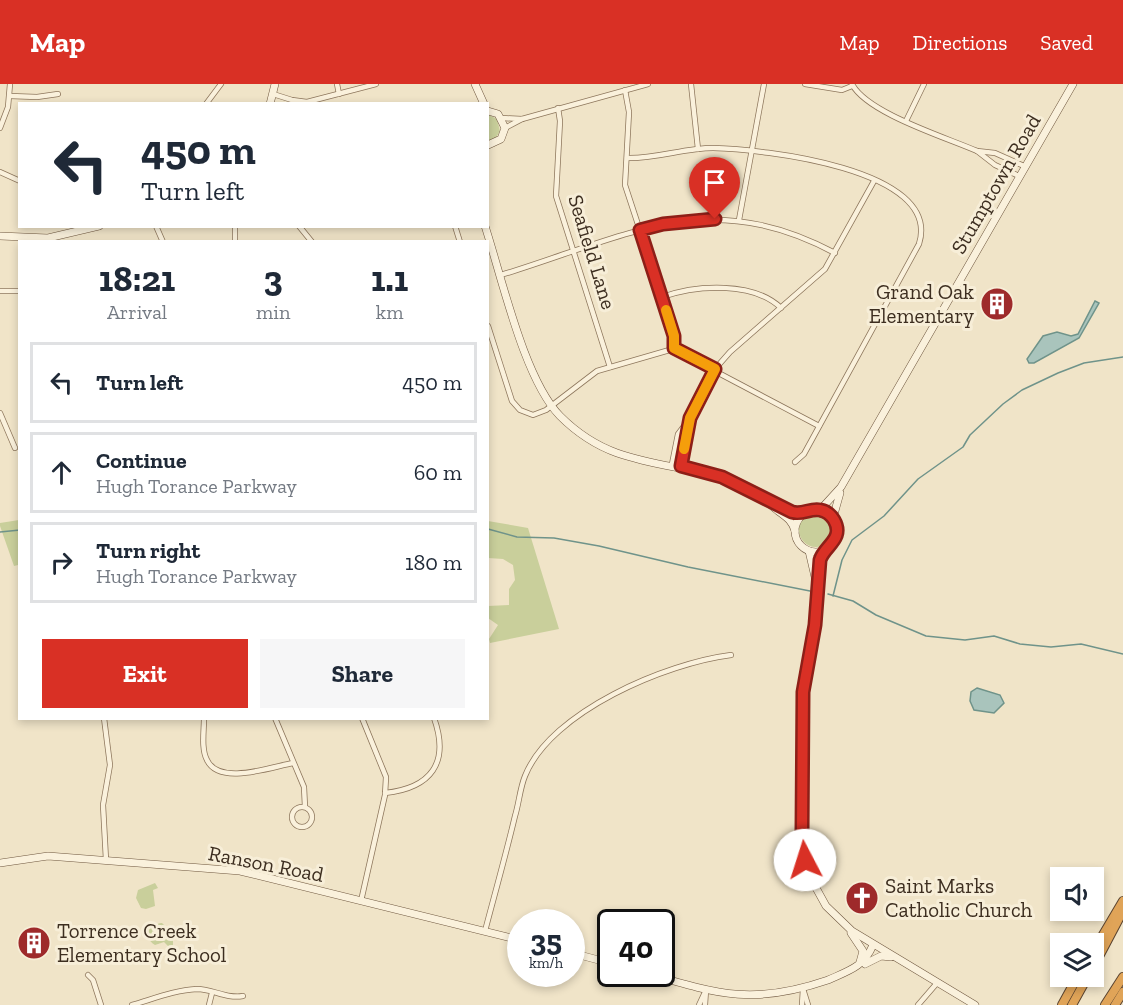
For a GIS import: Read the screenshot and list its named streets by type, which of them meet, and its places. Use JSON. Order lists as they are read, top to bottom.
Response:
{
  "streets": {
    "street": ["Stumptown Road", "Seafield Lane", "Ranson Road"]
  },
  "places": {
    "building": ["Grand Oak Elementary", "Torrence Creek Elementary School"],
    "church": ["Saint Marks Catholic Church"]
  },
  "page": {
    "header": "Map",
    "nav": ["Map", "Directions", "Saved"],
    "turn": ["450 m", "Turn left"],
    "eta": [
      "18:21",
      "Arrival",
      "3",
      "min",
      "1.1",
      "km"
    ],
    "list": [
      {
        "name": "Turn left",
        "value": "450 m"
      },
      {
        "name": "Continue",
        "note": "Hugh Torance Parkway",
        "value": "60 m"
      },
      {
        "name": "Turn right",
        "note": "Hugh Torance Parkway",
        "value": "180 m"
      }
    ],
    "buttons": ["Exit", "Share"],
    "speed": "35 km/h",
    "limit": "40"
  }
}
